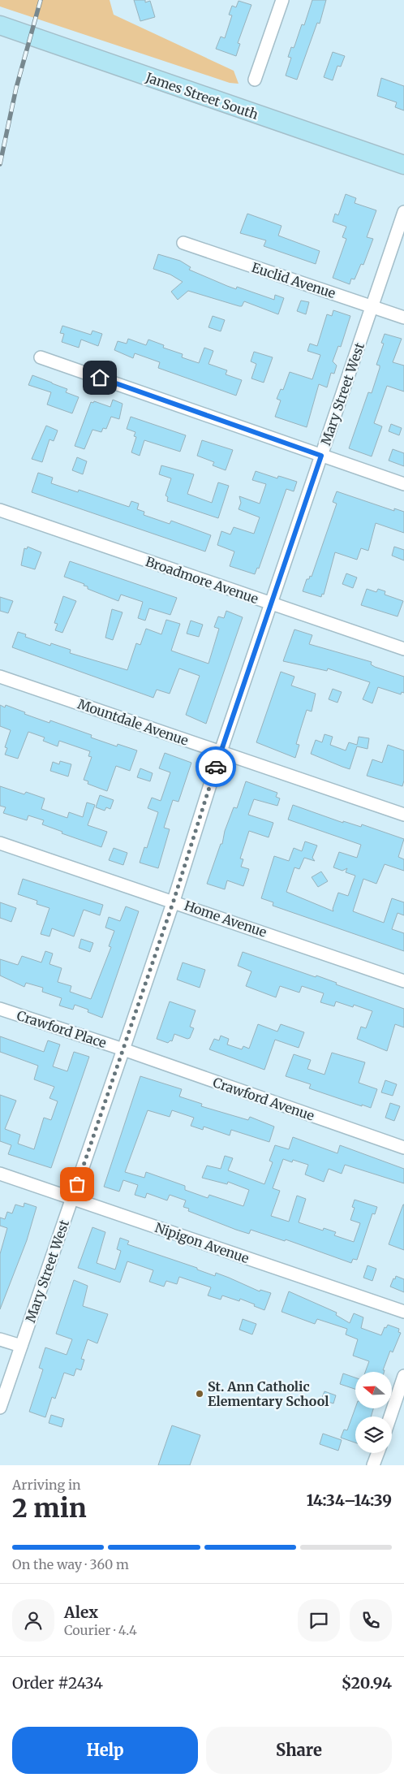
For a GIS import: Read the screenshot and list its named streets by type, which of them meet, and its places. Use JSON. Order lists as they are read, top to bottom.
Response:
{
  "streets": {
    "street": [
      "James Street South",
      "Euclid Avenue",
      "Mary Street West",
      "Broadmore Avenue",
      "Mountdale Avenue",
      "Home Avenue",
      "Crawford Place",
      "Crawford Avenue",
      "Nipigon Avenue"
    ]
  },
  "crossings": [
    ["Euclid Avenue", "Mary Street West"],
    ["Mary Street West", "Broadmore Avenue"],
    ["Mary Street West", "Mountdale Avenue"],
    ["Mary Street West", "Home Avenue"],
    ["Mary Street West", "Crawford Place"],
    ["Mary Street West", "Crawford Avenue"],
    ["Mary Street West", "Nipigon Avenue"],
    ["Crawford Place", "Crawford Avenue"]
  ],
  "places": ["St. Ann Catholic Elementary School"],
  "north": "left",
  "page": {
    "heading": ["2 min", "Arriving in", "14:34–14:39"],
    "panel": [
      "Alex",
      "Courier · 4.4",
      "Order #2434",
      "$20.94"
    ],
    "bar": "On the way · 360 m",
    "buttons": ["Help", "Share"]
  }
}
